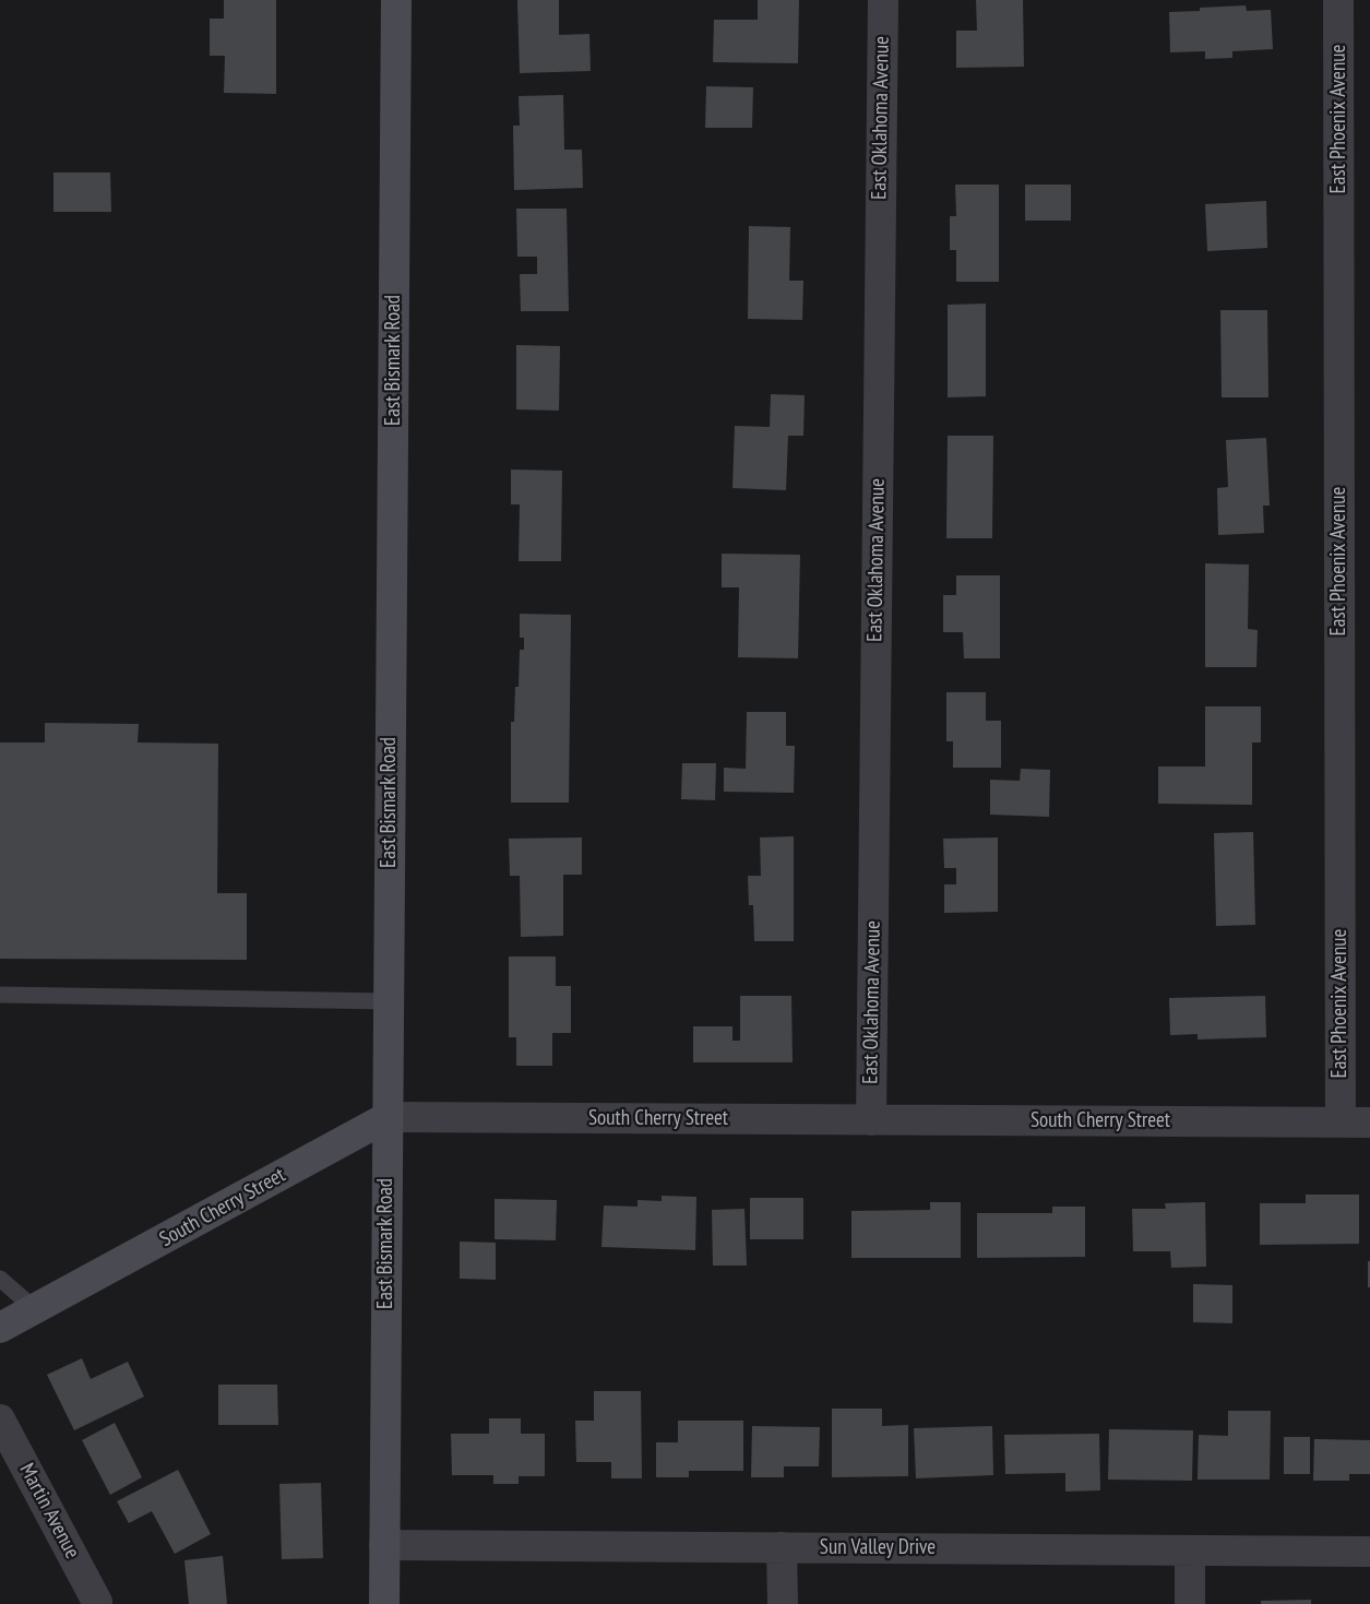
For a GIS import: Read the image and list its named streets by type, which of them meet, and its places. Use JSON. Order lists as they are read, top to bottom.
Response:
{
  "streets": {
    "street": [
      "East Oklahoma Avenue",
      "East Phoenix Avenue",
      "East Bismark Road",
      "South Cherry Street",
      "Martin Avenue",
      "Sun Valley Drive"
    ]
  },
  "crossings": [
    ["East Oklahoma Avenue", "South Cherry Street"],
    ["East Phoenix Avenue", "South Cherry Street"],
    ["East Bismark Road", "South Cherry Street"],
    ["East Bismark Road", "Sun Valley Drive"]
  ]
}
